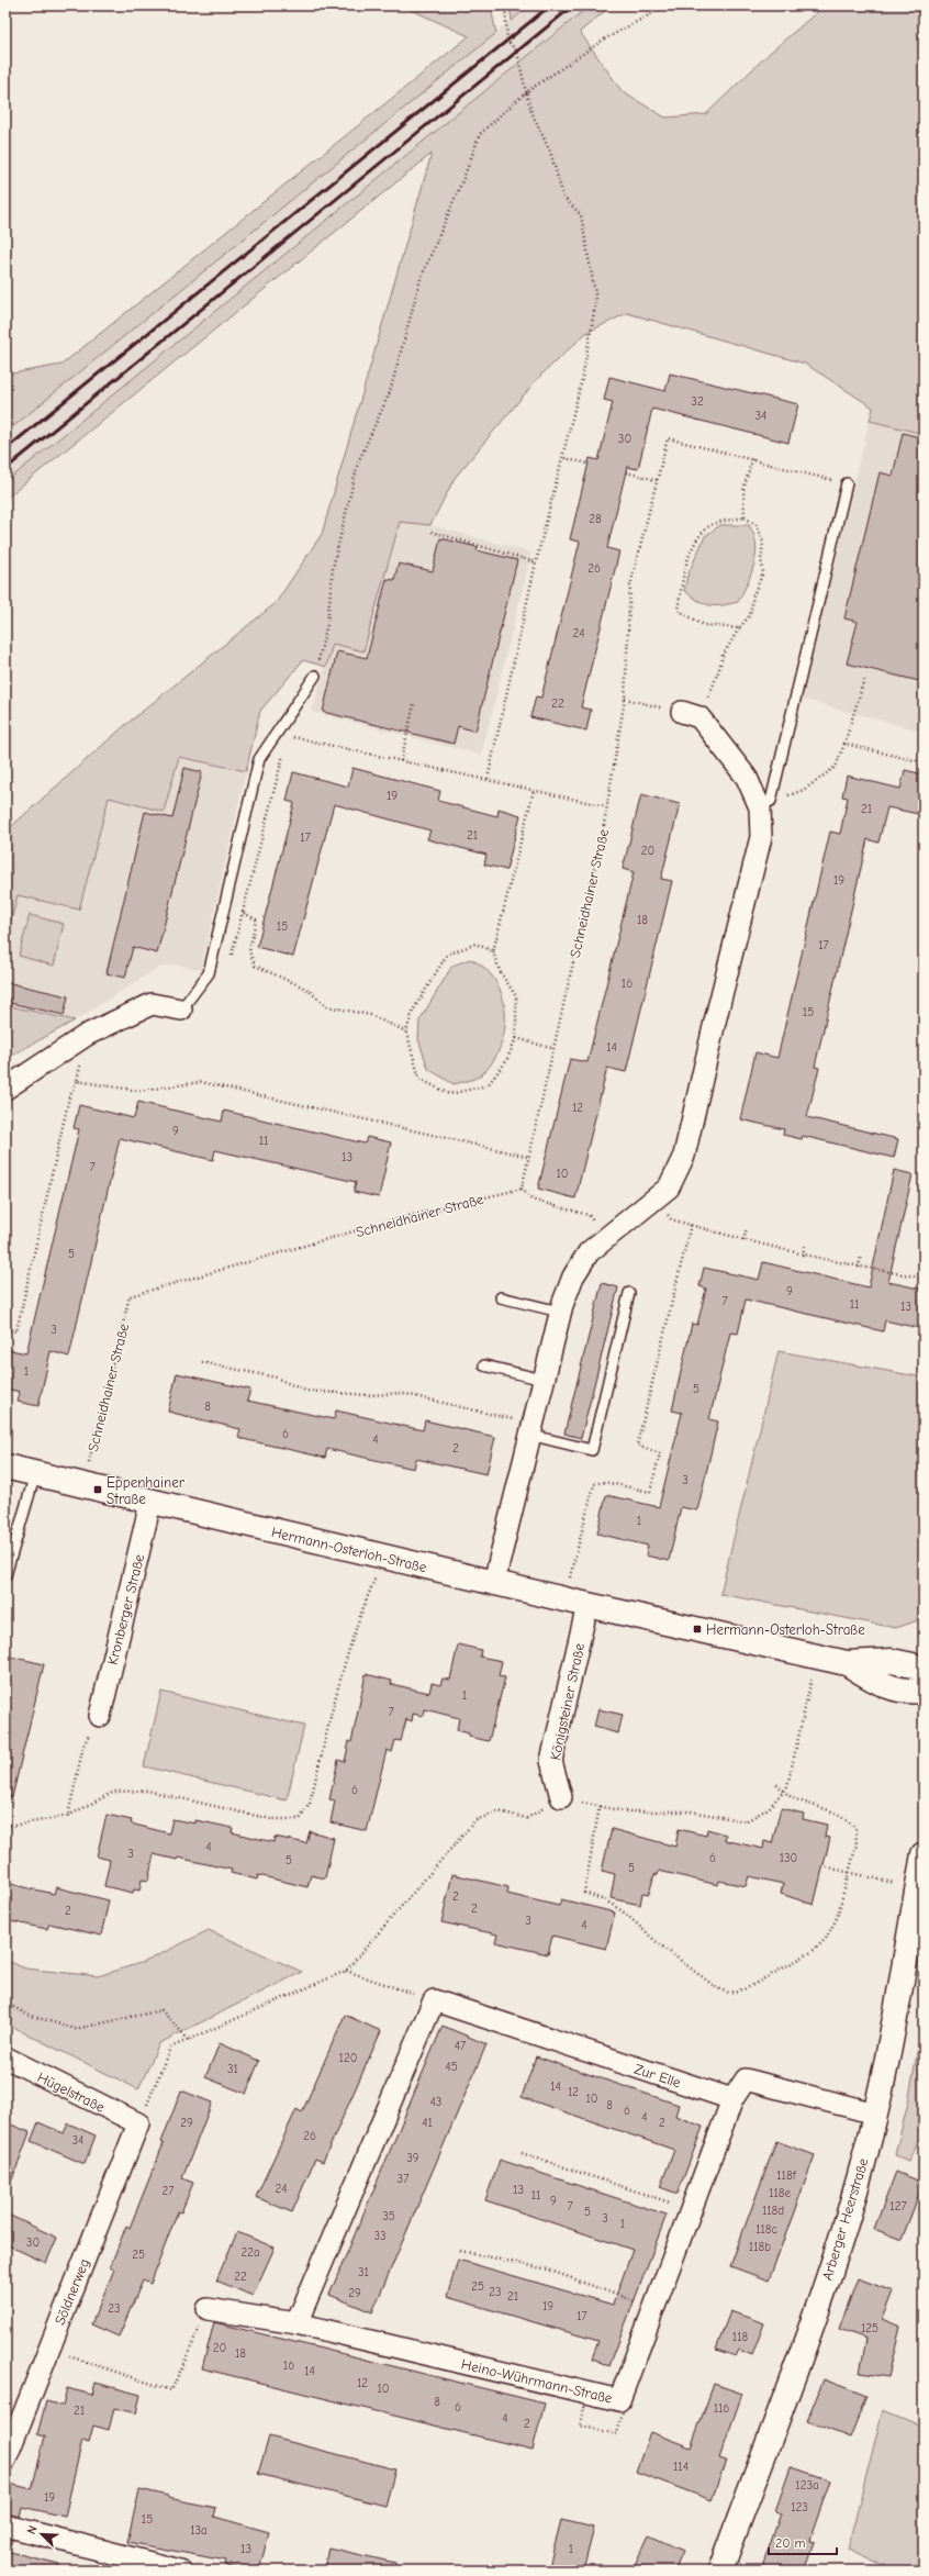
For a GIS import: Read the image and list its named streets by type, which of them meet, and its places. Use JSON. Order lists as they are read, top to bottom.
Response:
{
  "streets": {
    "street": [
      "Hermann-Osterloh-Straße",
      "Kronberger Straße",
      "Königsteiner Straße",
      "Zur Elle",
      "Hügelstraße",
      "Arberger Heerstraße",
      "Söldnerweg",
      "Heino-Wührmann-Straße"
    ],
    "path": ["Schneidhainer Straße"]
  },
  "crossings": [
    ["Schneidhainer Straße", "Hermann-Osterloh-Straße"],
    ["Hermann-Osterloh-Straße", "Kronberger Straße"],
    ["Hermann-Osterloh-Straße", "Königsteiner Straße"],
    ["Zur Elle", "Heino-Wührmann-Straße"],
    ["Hügelstraße", "Söldnerweg"]
  ],
  "places": {
    "transit": ["Eppenhainer Straße", "Hermann-Osterloh-Straße"]
  },
  "house_numbers": [
    "32",
    "34",
    "30",
    "28",
    "26",
    "24",
    "22",
    "19",
    "21",
    "21",
    "17",
    "20",
    "19",
    "18",
    "15",
    "17",
    "16",
    "15",
    "14",
    "12",
    "9",
    "11",
    "13",
    "7",
    "10",
    "5",
    "9",
    "7",
    "11",
    "13",
    "3",
    "1",
    "5",
    "8",
    "6",
    "4",
    "2",
    "3",
    "1",
    "1",
    "7",
    "6",
    "4",
    "3",
    "6",
    "130",
    "5",
    "5",
    "2",
    "2",
    "2",
    "3",
    "4",
    "47",
    "120",
    "45",
    "31",
    "14",
    "12",
    "10",
    "43",
    "8",
    "6",
    "4",
    "29",
    "41",
    "2",
    "26",
    "34",
    "39",
    "118f",
    "37",
    "24",
    "13",
    "27",
    "118e",
    "11",
    "9",
    "7",
    "127",
    "118d",
    "5",
    "35",
    "3",
    "1",
    "118c",
    "33",
    "30",
    "118b",
    "22a",
    "25",
    "31",
    "22",
    "25",
    "23",
    "29",
    "21",
    "19",
    "23",
    "17",
    "125",
    "118",
    "20",
    "18",
    "16",
    "14",
    "12",
    "10",
    "8",
    "6",
    "116",
    "21",
    "4",
    "2",
    "114",
    "123a",
    "19",
    "123",
    "15",
    "13a",
    "13",
    "1"
  ],
  "scale_bar": "20 m",
  "north": "top left"
}
